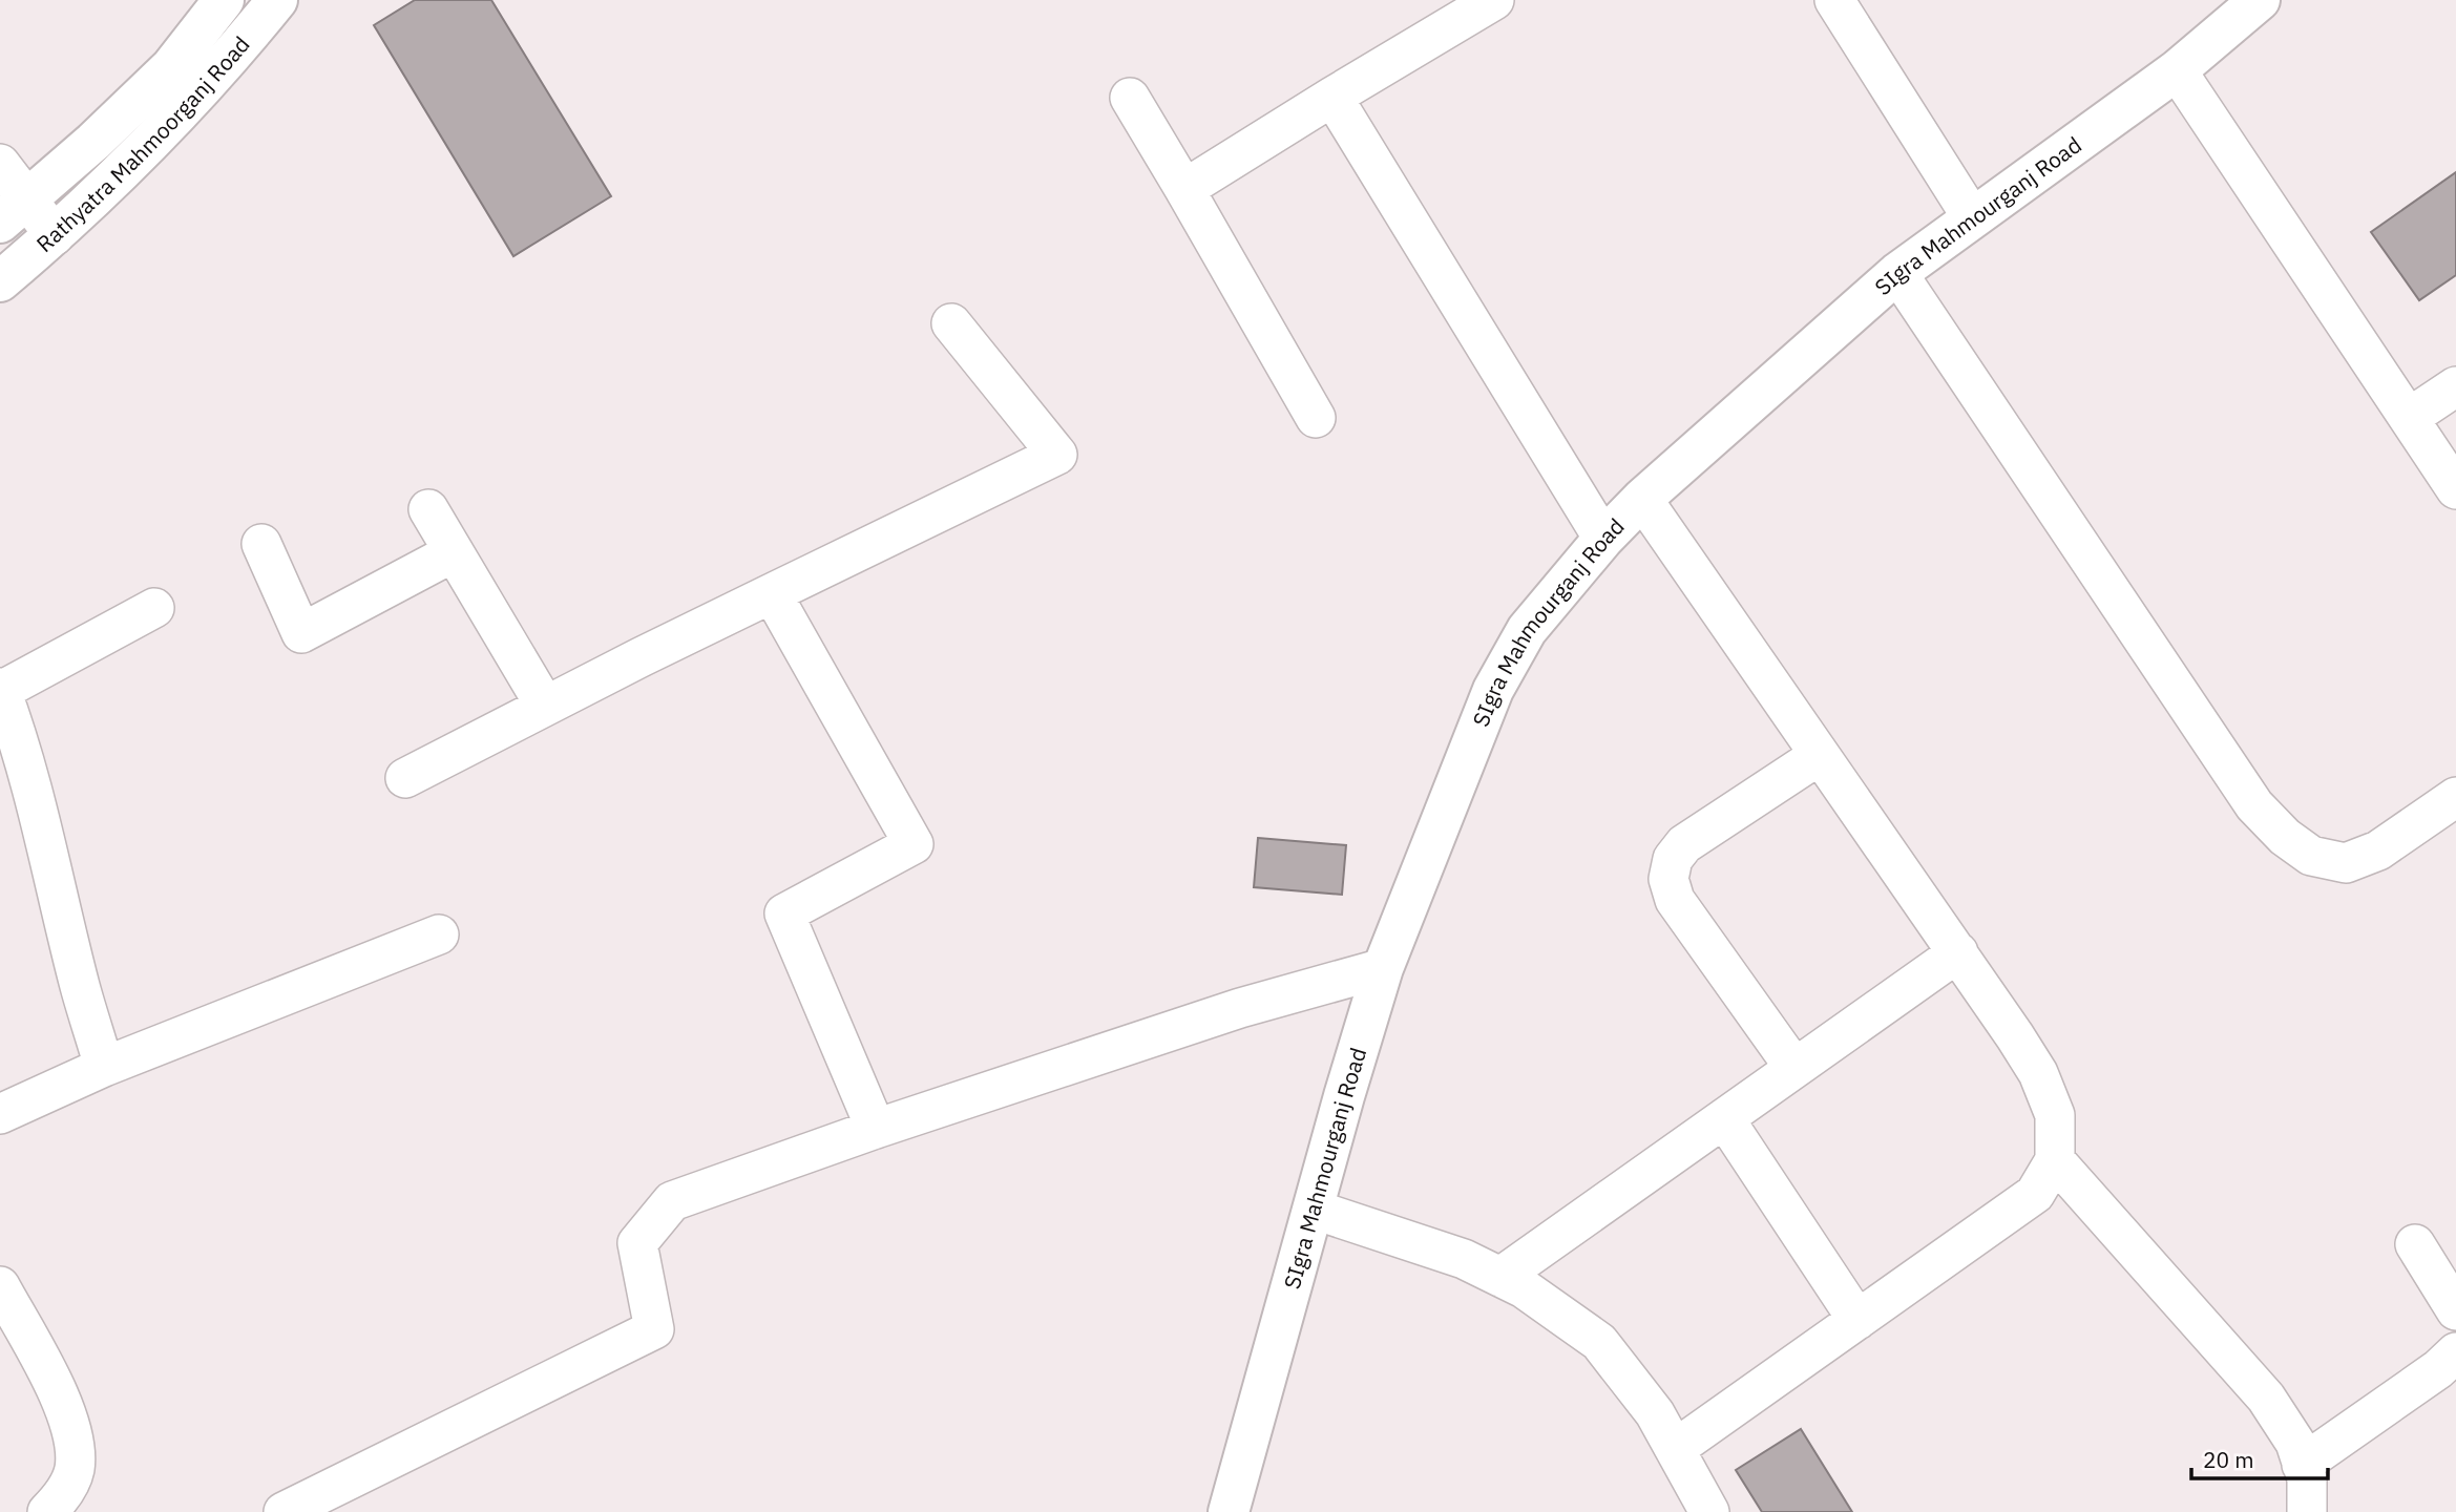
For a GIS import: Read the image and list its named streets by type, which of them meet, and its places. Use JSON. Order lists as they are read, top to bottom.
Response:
{
  "streets": {
    "street": ["Rathyatra Mahmoorganj Road", "SIgra Mahmourganj Road"]
  },
  "scale_bar": "20 m"
}
